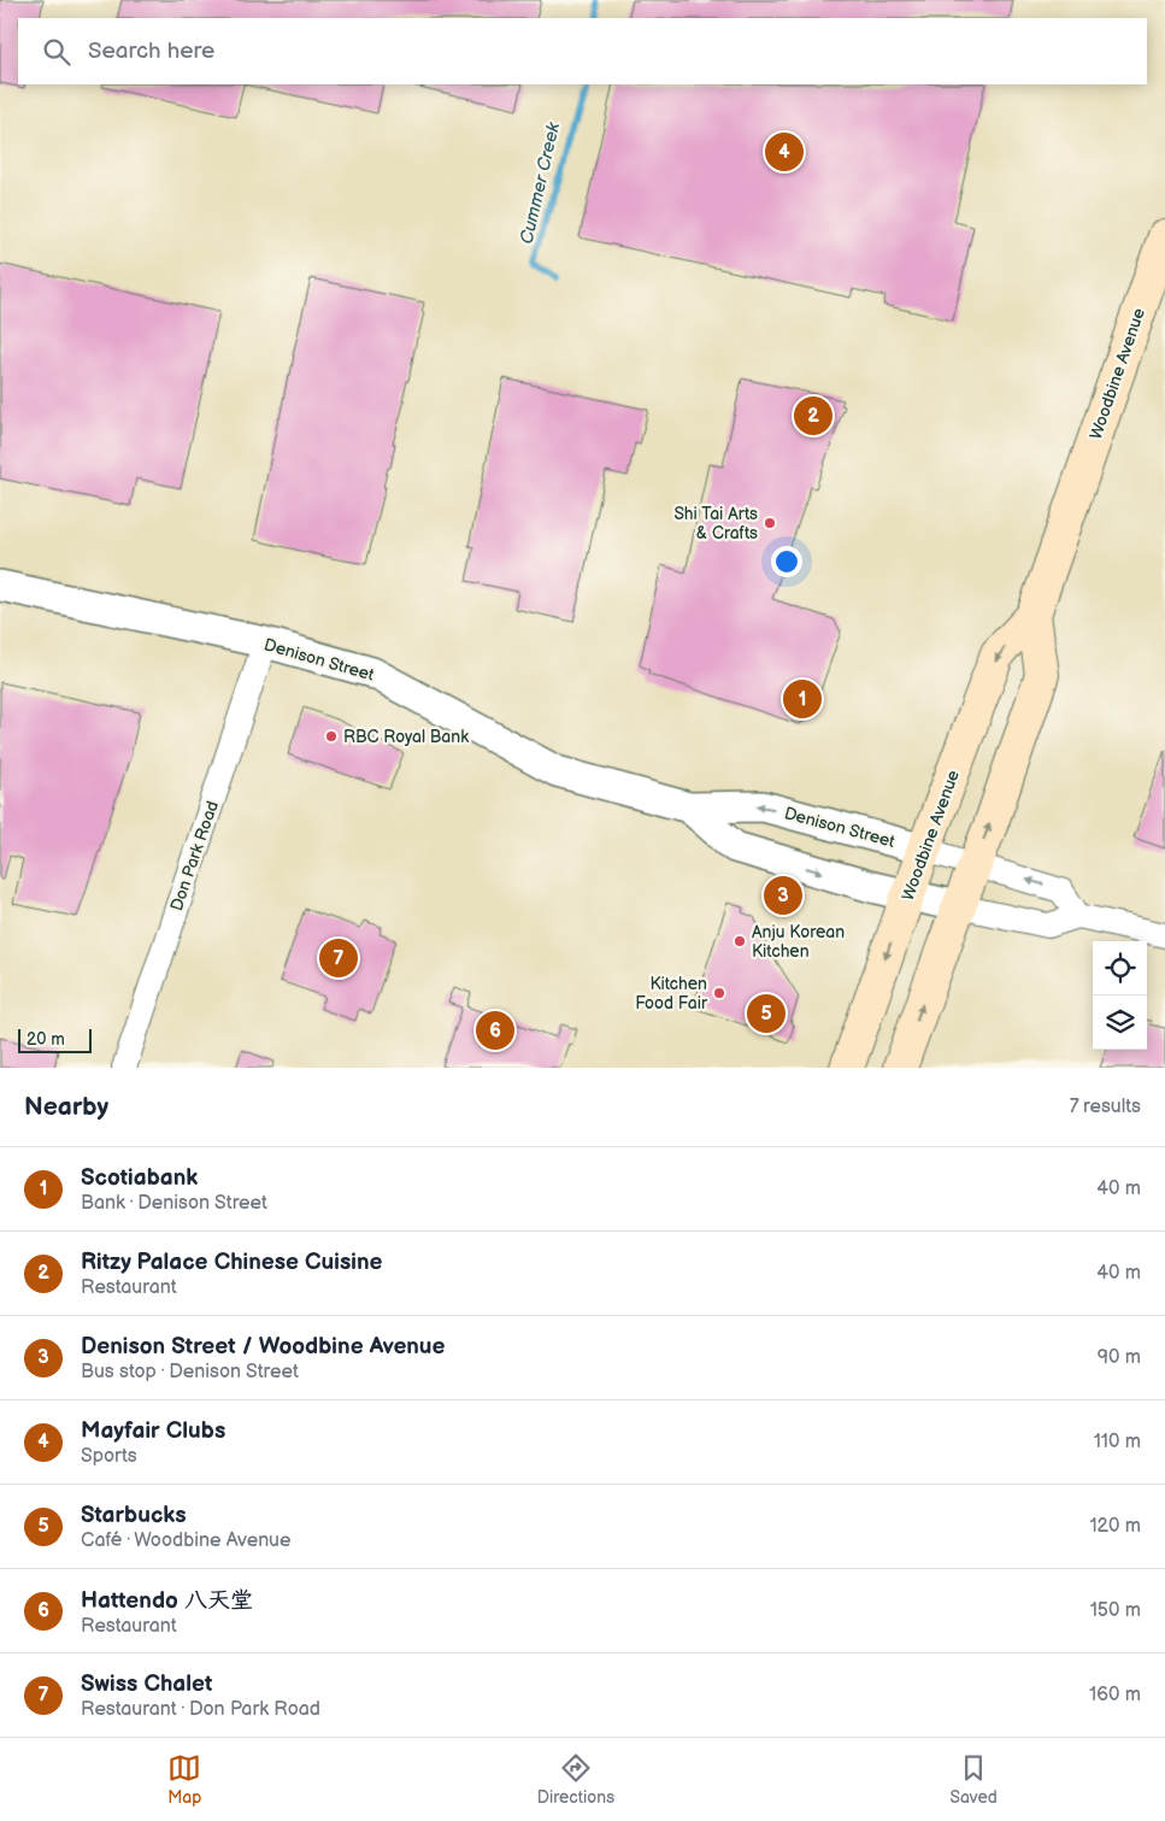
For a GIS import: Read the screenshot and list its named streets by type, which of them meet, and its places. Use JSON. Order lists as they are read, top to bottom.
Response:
{
  "streets": {
    "main road": ["Woodbine Avenue"],
    "street": ["Denison Street", "Don Park Road"]
  },
  "crossings": [
    ["Woodbine Avenue", "Denison Street"],
    ["Denison Street", "Don Park Road"]
  ],
  "water": ["Cummer Creek"],
  "places": [
    "Shi Tai Arts & Crafts",
    "RBC Royal Bank",
    "Anju Korean Kitchen",
    "Kitchen Food Fair"
  ],
  "scale_bar": "20 m",
  "page": {
    "search": "Search here",
    "pins": [
      "4",
      "2",
      "1",
      "3",
      "7",
      "5",
      "6"
    ],
    "scale": "20 m",
    "heading": ["Nearby", "7 results"],
    "list": [
      {
        "mark": "1",
        "name": "Scotiabank",
        "note": "Bank · Denison Street",
        "value": "40 m"
      },
      {
        "mark": "2",
        "name": "Ritzy Palace Chinese Cuisine",
        "note": "Restaurant",
        "value": "40 m"
      },
      {
        "mark": "3",
        "name": "Denison Street / Woodbine Avenue",
        "note": "Bus stop · Denison Street",
        "value": "90 m"
      },
      {
        "mark": "4",
        "name": "Mayfair Clubs",
        "note": "Sports",
        "value": "110 m"
      },
      {
        "mark": "5",
        "name": "Starbucks",
        "note": "Café · Woodbine Avenue",
        "value": "120 m"
      },
      {
        "mark": "6",
        "name": "Hattendo 八天堂",
        "note": "Restaurant",
        "value": "150 m"
      },
      {
        "mark": "7",
        "name": "Swiss Chalet",
        "note": "Restaurant · Don Park Road",
        "value": "160 m"
      }
    ],
    "nav": ["Map", "Directions", "Saved"]
  }
}
